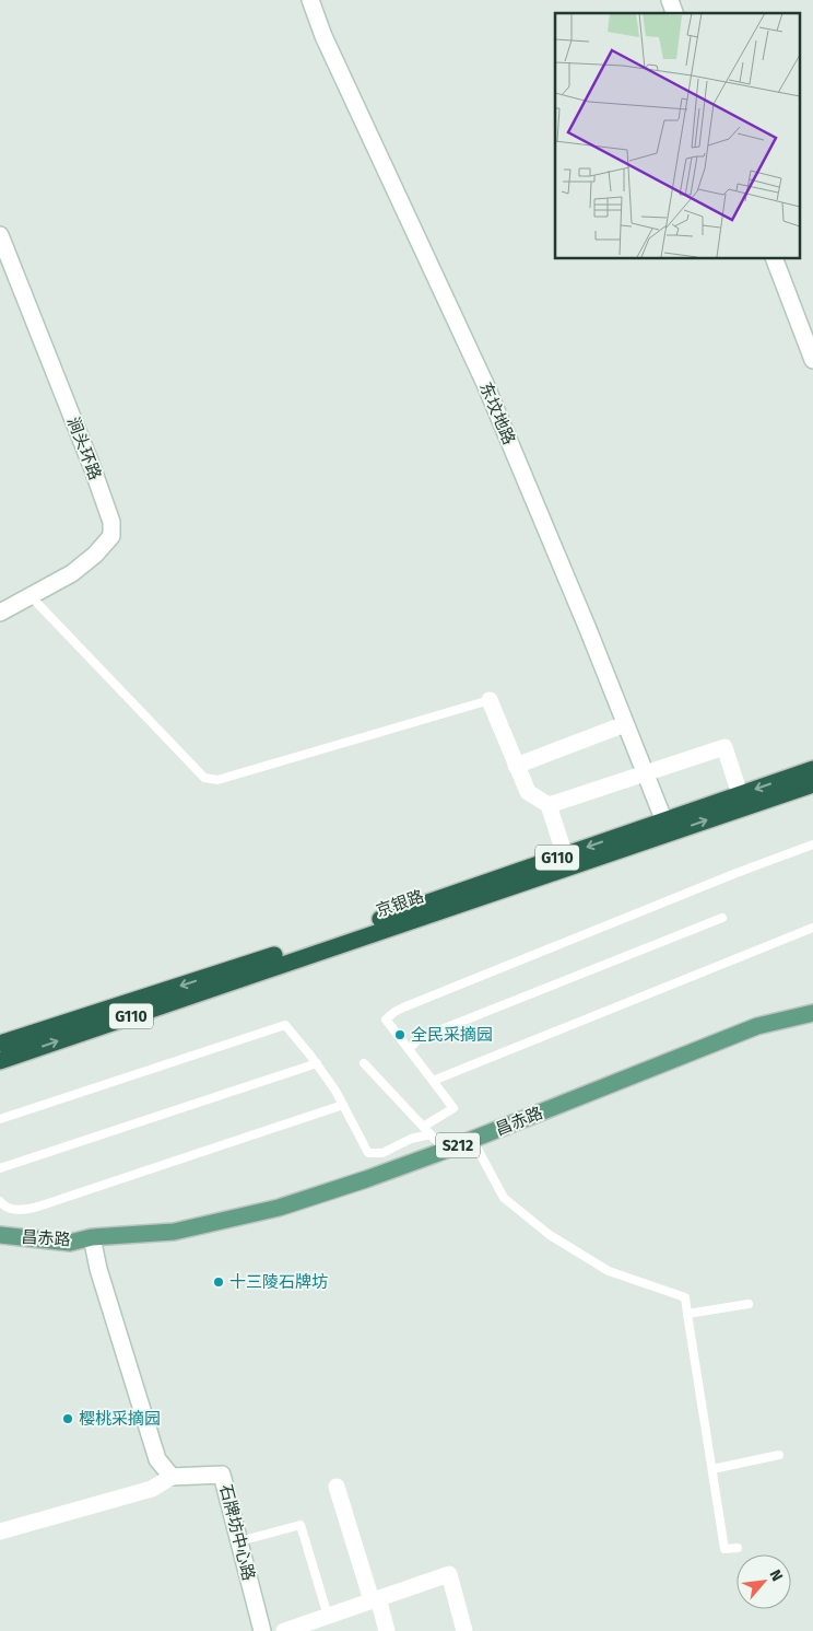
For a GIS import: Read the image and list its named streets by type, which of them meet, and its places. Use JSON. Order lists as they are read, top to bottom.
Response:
{
  "streets": {
    "highway": ["G110", "京银路"],
    "main road": ["昌赤路", "S212"],
    "street": ["东坟地路", "涧头环路", "石牌坊中心路"]
  },
  "crossings": [
    ["东坟地路", "京银路"]
  ],
  "places": ["全民采摘园", "十三陵石牌坊", "樱桃采摘园"],
  "north": "top right"
}
